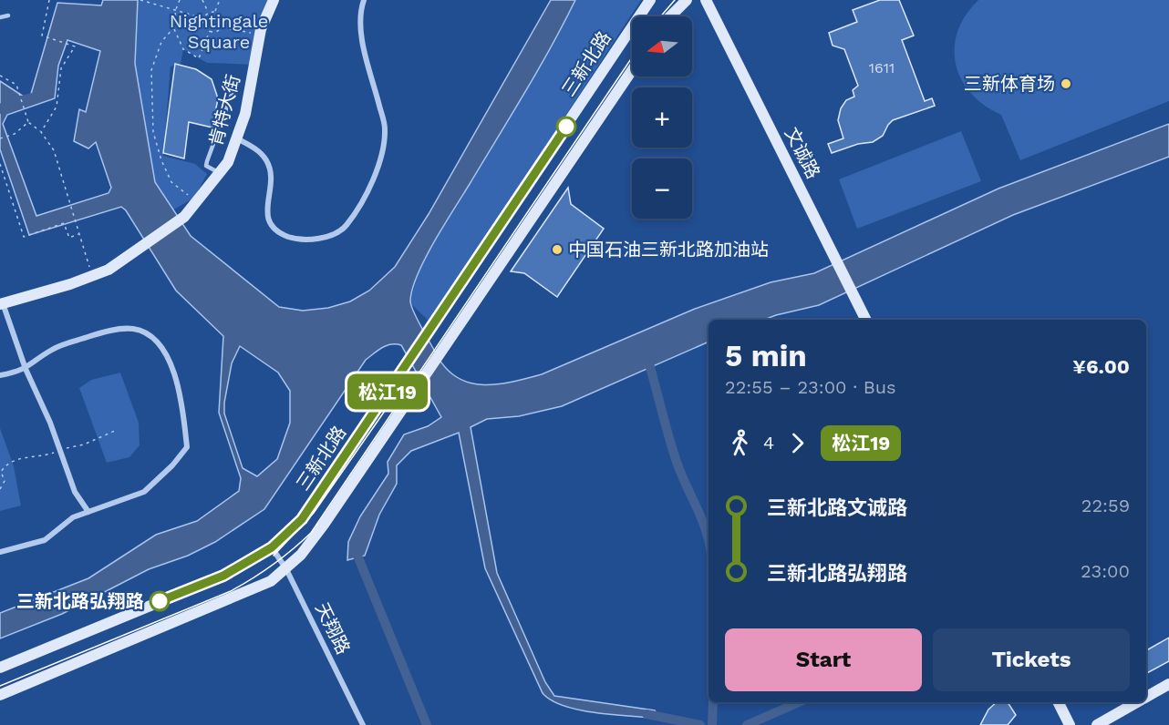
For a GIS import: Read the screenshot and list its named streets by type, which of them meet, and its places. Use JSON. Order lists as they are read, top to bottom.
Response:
{
  "streets": {
    "main road": ["三新北路", "肯特大街", "文诚路"],
    "street": ["天翔路"]
  },
  "crossings": [
    ["三新北路", "天翔路"]
  ],
  "parks": ["Nightingale Square"],
  "places": ["三新体育场", "中国石油三新北路加油站", "三新北路弘翔路"],
  "lines": ["bus line 松江19"],
  "house_numbers": ["1611"],
  "north": "left",
  "page": {
    "on_map": "松江19",
    "map_buttons": ["+", "−"],
    "heading": ["5 min", "22:55 – 23:00 · Bus", "¥6.00"],
    "legs": ["4", "松江19"],
    "list": [
      {
        "name": "三新北路文诚路",
        "value": "22:59"
      },
      {
        "name": "三新北路弘翔路",
        "value": "23:00"
      }
    ],
    "buttons": ["Start", "Tickets"]
  }
}
